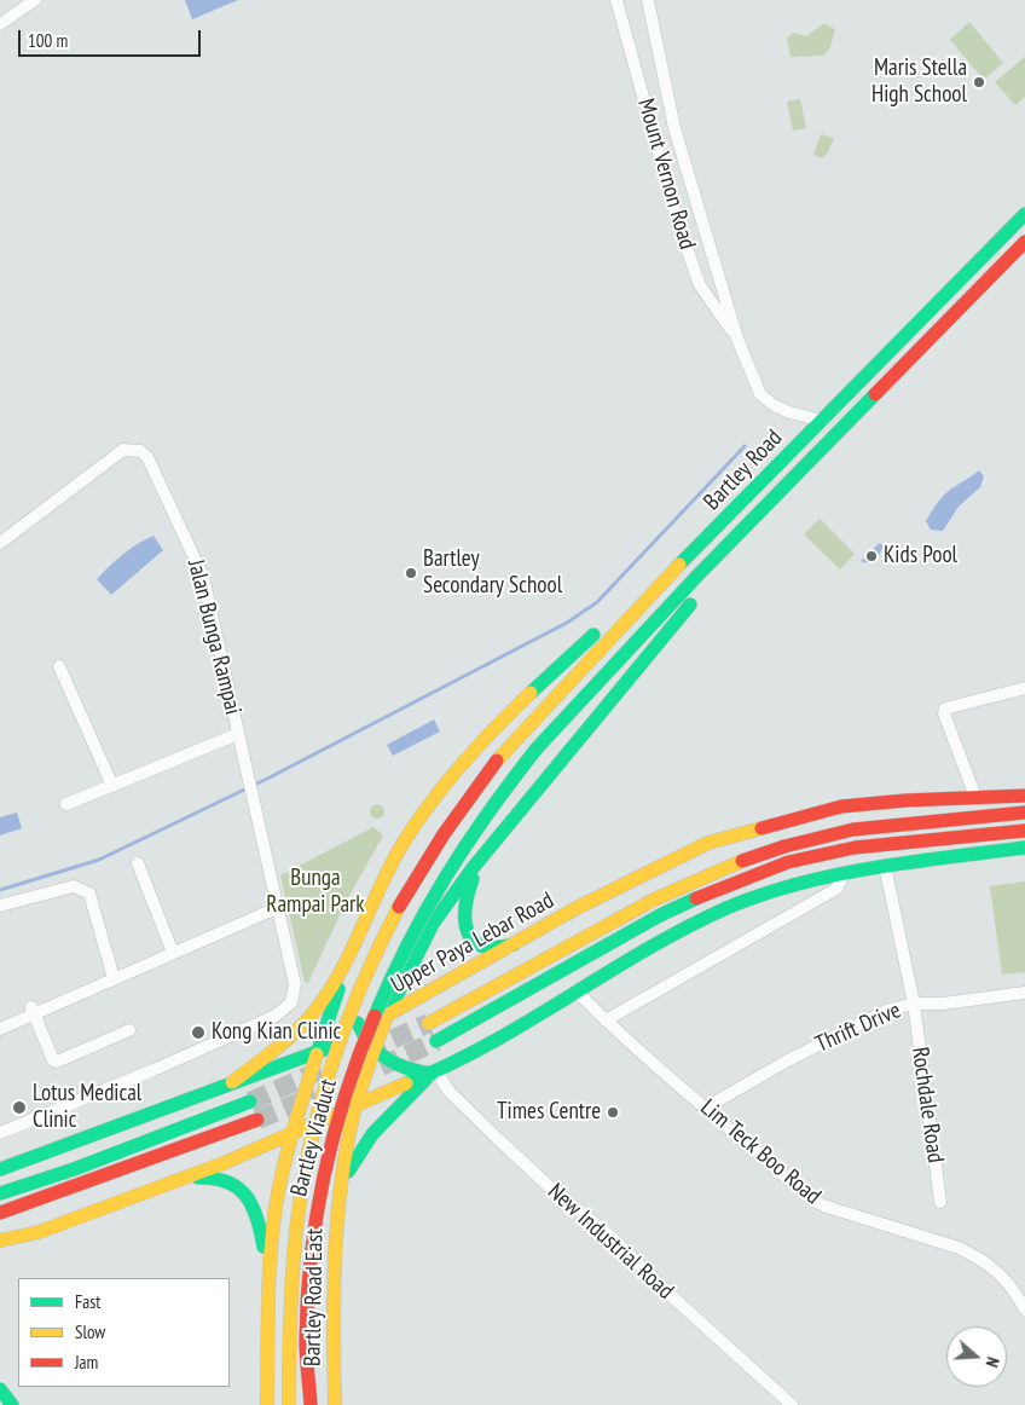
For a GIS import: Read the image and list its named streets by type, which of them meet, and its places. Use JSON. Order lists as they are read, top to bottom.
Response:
{
  "streets": {
    "main road": [
      "Bartley Road",
      "Upper Paya Lebar Road",
      "Bartley Viaduct",
      "Bartley Road East"
    ],
    "street": [
      "Mount Vernon Road",
      "Jalan Bunga Rampai",
      "Thrift Drive",
      "Rochdale Road",
      "Lim Teck Boo Road",
      "New Industrial Road"
    ]
  },
  "crossings": [
    ["Mount Vernon Road", "Bartley Road"],
    ["Bartley Road", "Bartley Viaduct"],
    ["Upper Paya Lebar Road", "Bartley Road East"],
    ["Thrift Drive", "Rochdale Road"],
    ["Thrift Drive", "Lim Teck Boo Road"]
  ],
  "parks": ["Bunga Rampai Park"],
  "places": [
    "Maris Stella High School",
    "Kids Pool",
    "Bartley Secondary School",
    "Kong Kian Clinic",
    "Lotus Medical Clinic",
    "Times Centre"
  ],
  "legend": ["Fast", "Slow", "Jam"],
  "scale_bar": "100 m",
  "north": "right"
}
